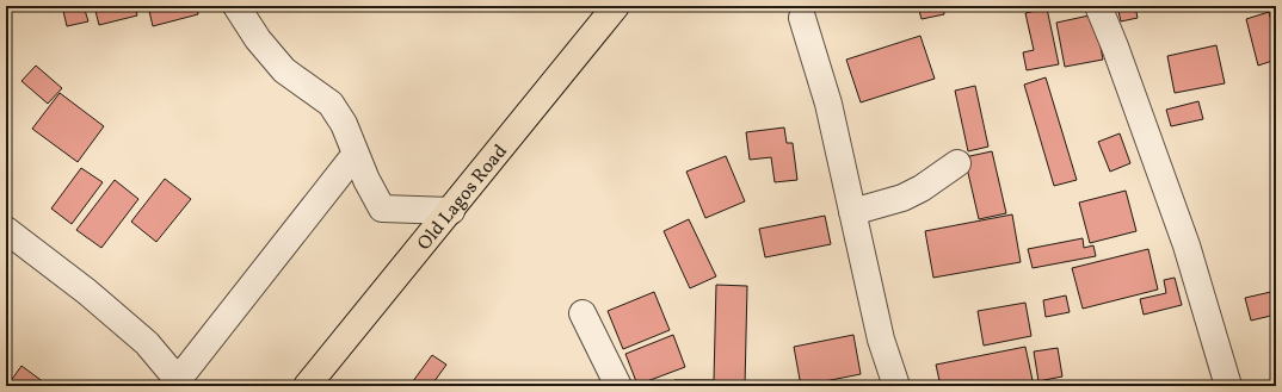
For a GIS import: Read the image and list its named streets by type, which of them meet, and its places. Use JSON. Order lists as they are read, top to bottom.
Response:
{
  "streets": {
    "main road": ["Old Lagos Road"]
  }
}
